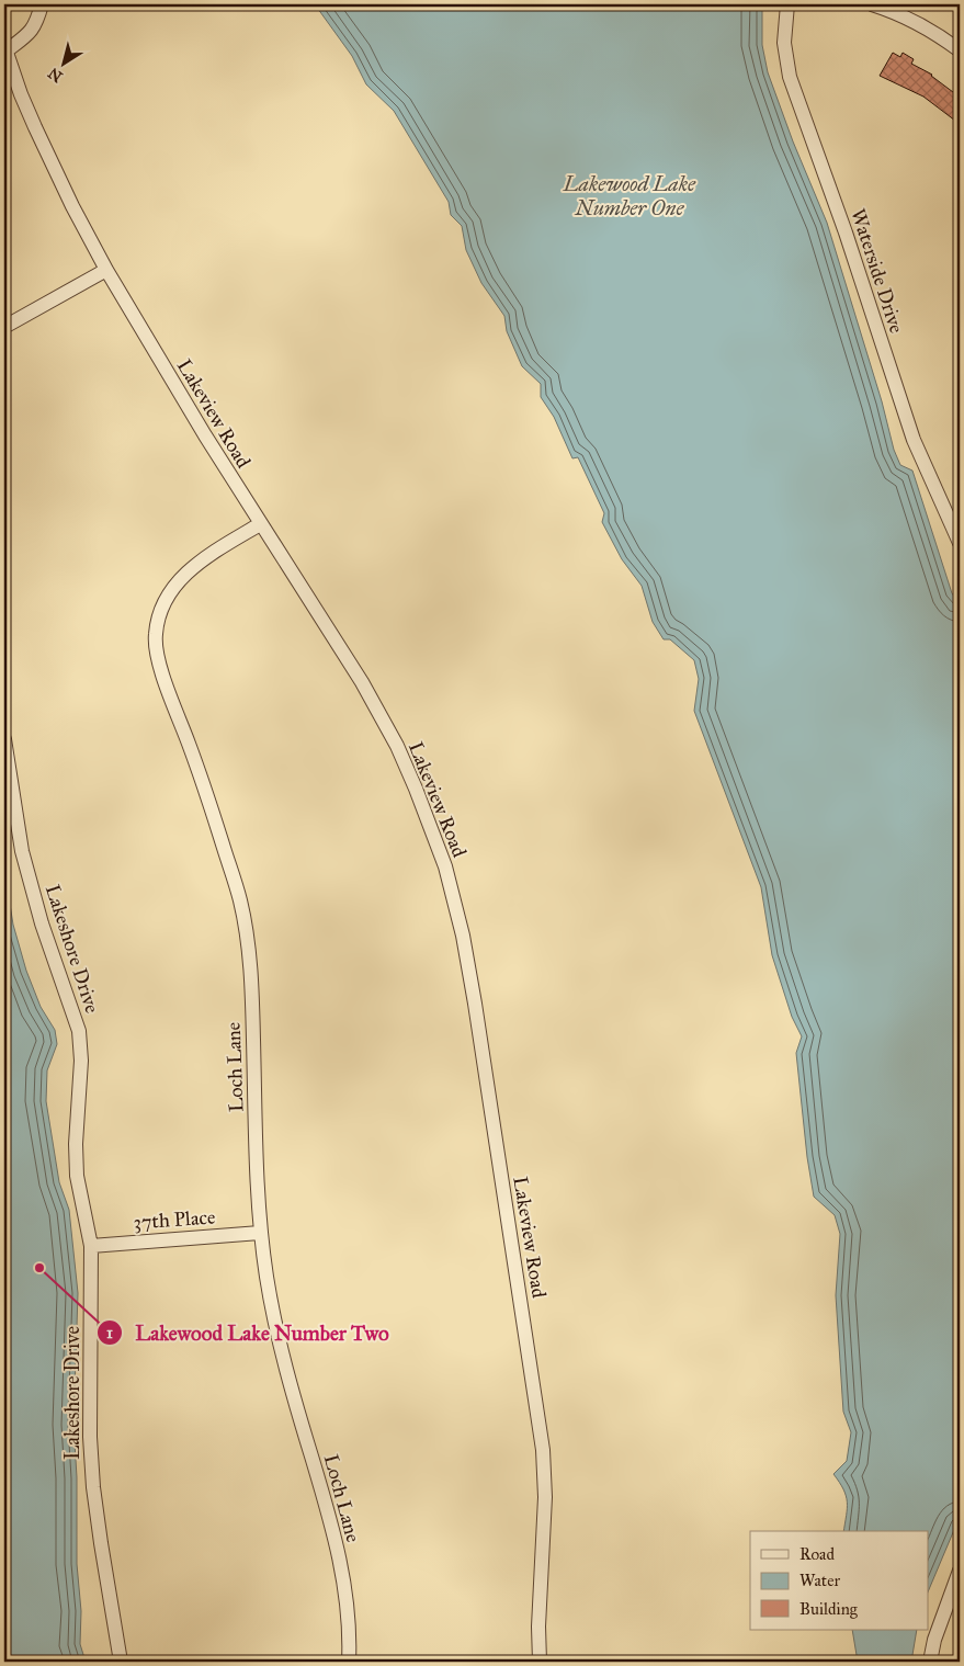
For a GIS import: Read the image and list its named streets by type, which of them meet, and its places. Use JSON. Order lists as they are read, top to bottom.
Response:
{
  "streets": {
    "street": [
      "Waterside Drive",
      "Lakeview Road",
      "Lakeshore Drive",
      "Loch Lane",
      "37th Place"
    ]
  },
  "crossings": [
    ["Lakeview Road", "Loch Lane"],
    ["Lakeshore Drive", "37th Place"],
    ["Loch Lane", "37th Place"]
  ],
  "water": ["Lakewood Lake Number One"],
  "places": ["Lakewood Lake Number Two"],
  "legend": ["Road", "Water", "Building"],
  "north": "bottom left"
}
